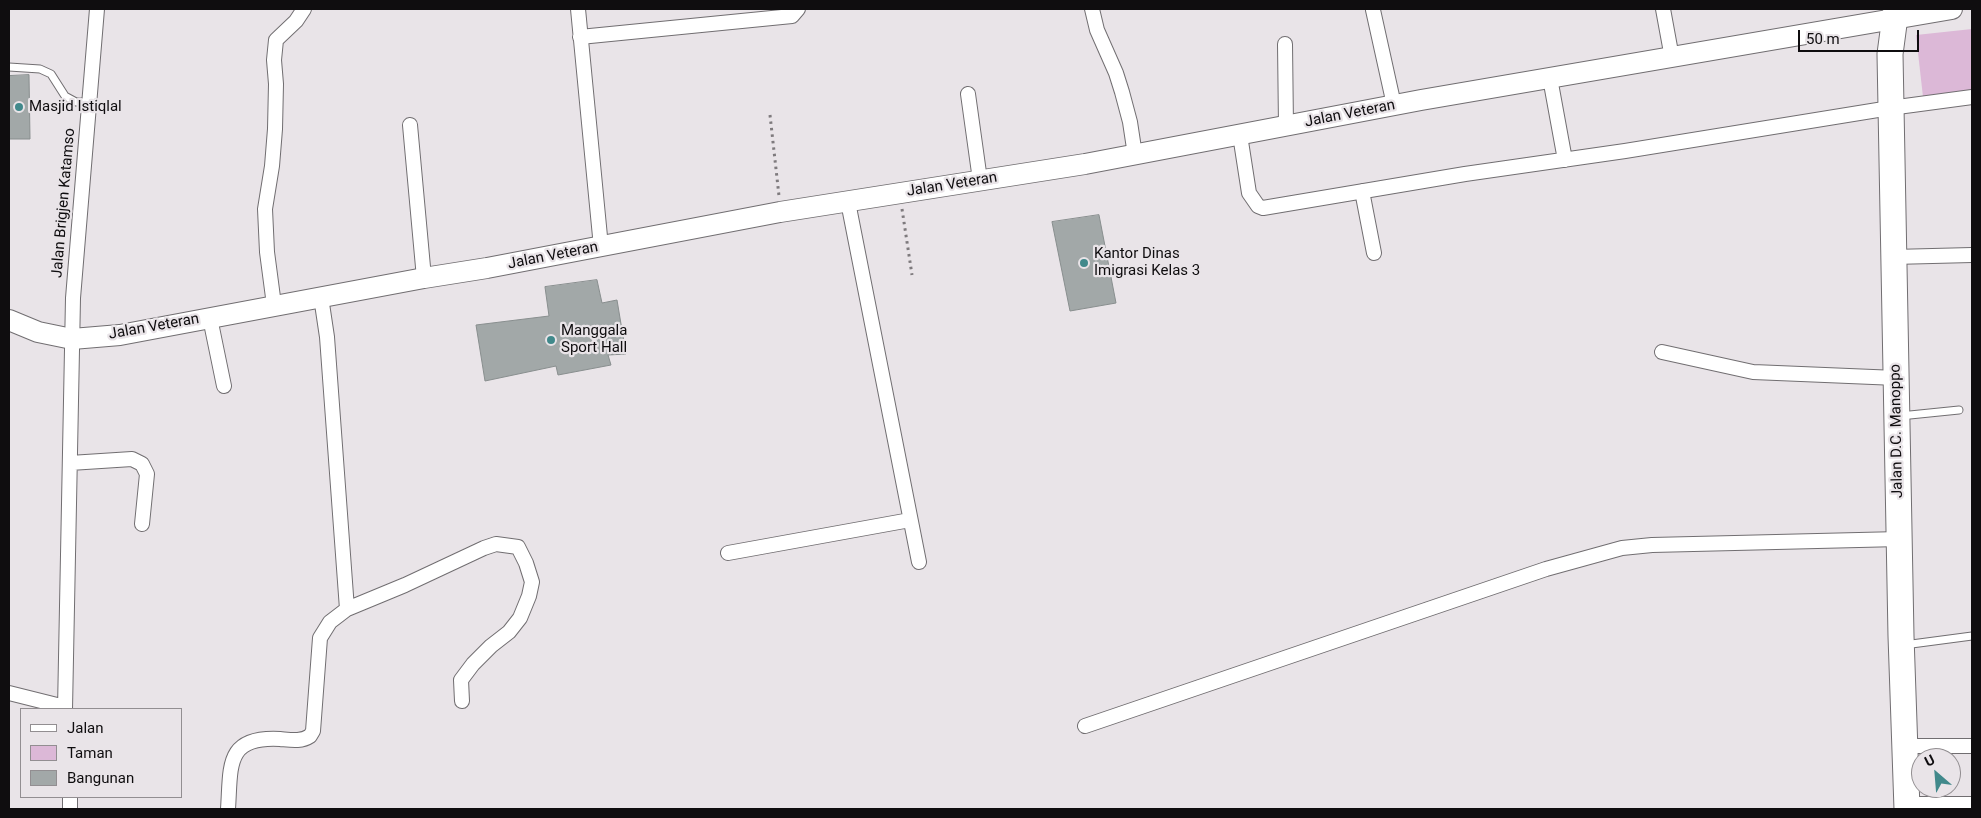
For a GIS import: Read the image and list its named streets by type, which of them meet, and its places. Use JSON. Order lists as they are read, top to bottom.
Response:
{
  "streets": {
    "highway": ["Jalan D.C. Manoppo"],
    "street": ["Jalan Veteran", "Jalan Brigjen Katamso"]
  },
  "crossings": [
    ["Jalan Veteran", "Jalan Brigjen Katamso"],
    ["Jalan Veteran", "Jalan D.C. Manoppo"]
  ],
  "places": ["Masjid Istiqlal", "Kantor Dinas Imigrasi Kelas 3", "Manggala Sport Hall"],
  "legend": ["Jalan", "Taman", "Bangunan"],
  "scale_bar": "50 m",
  "north": "top left"
}
